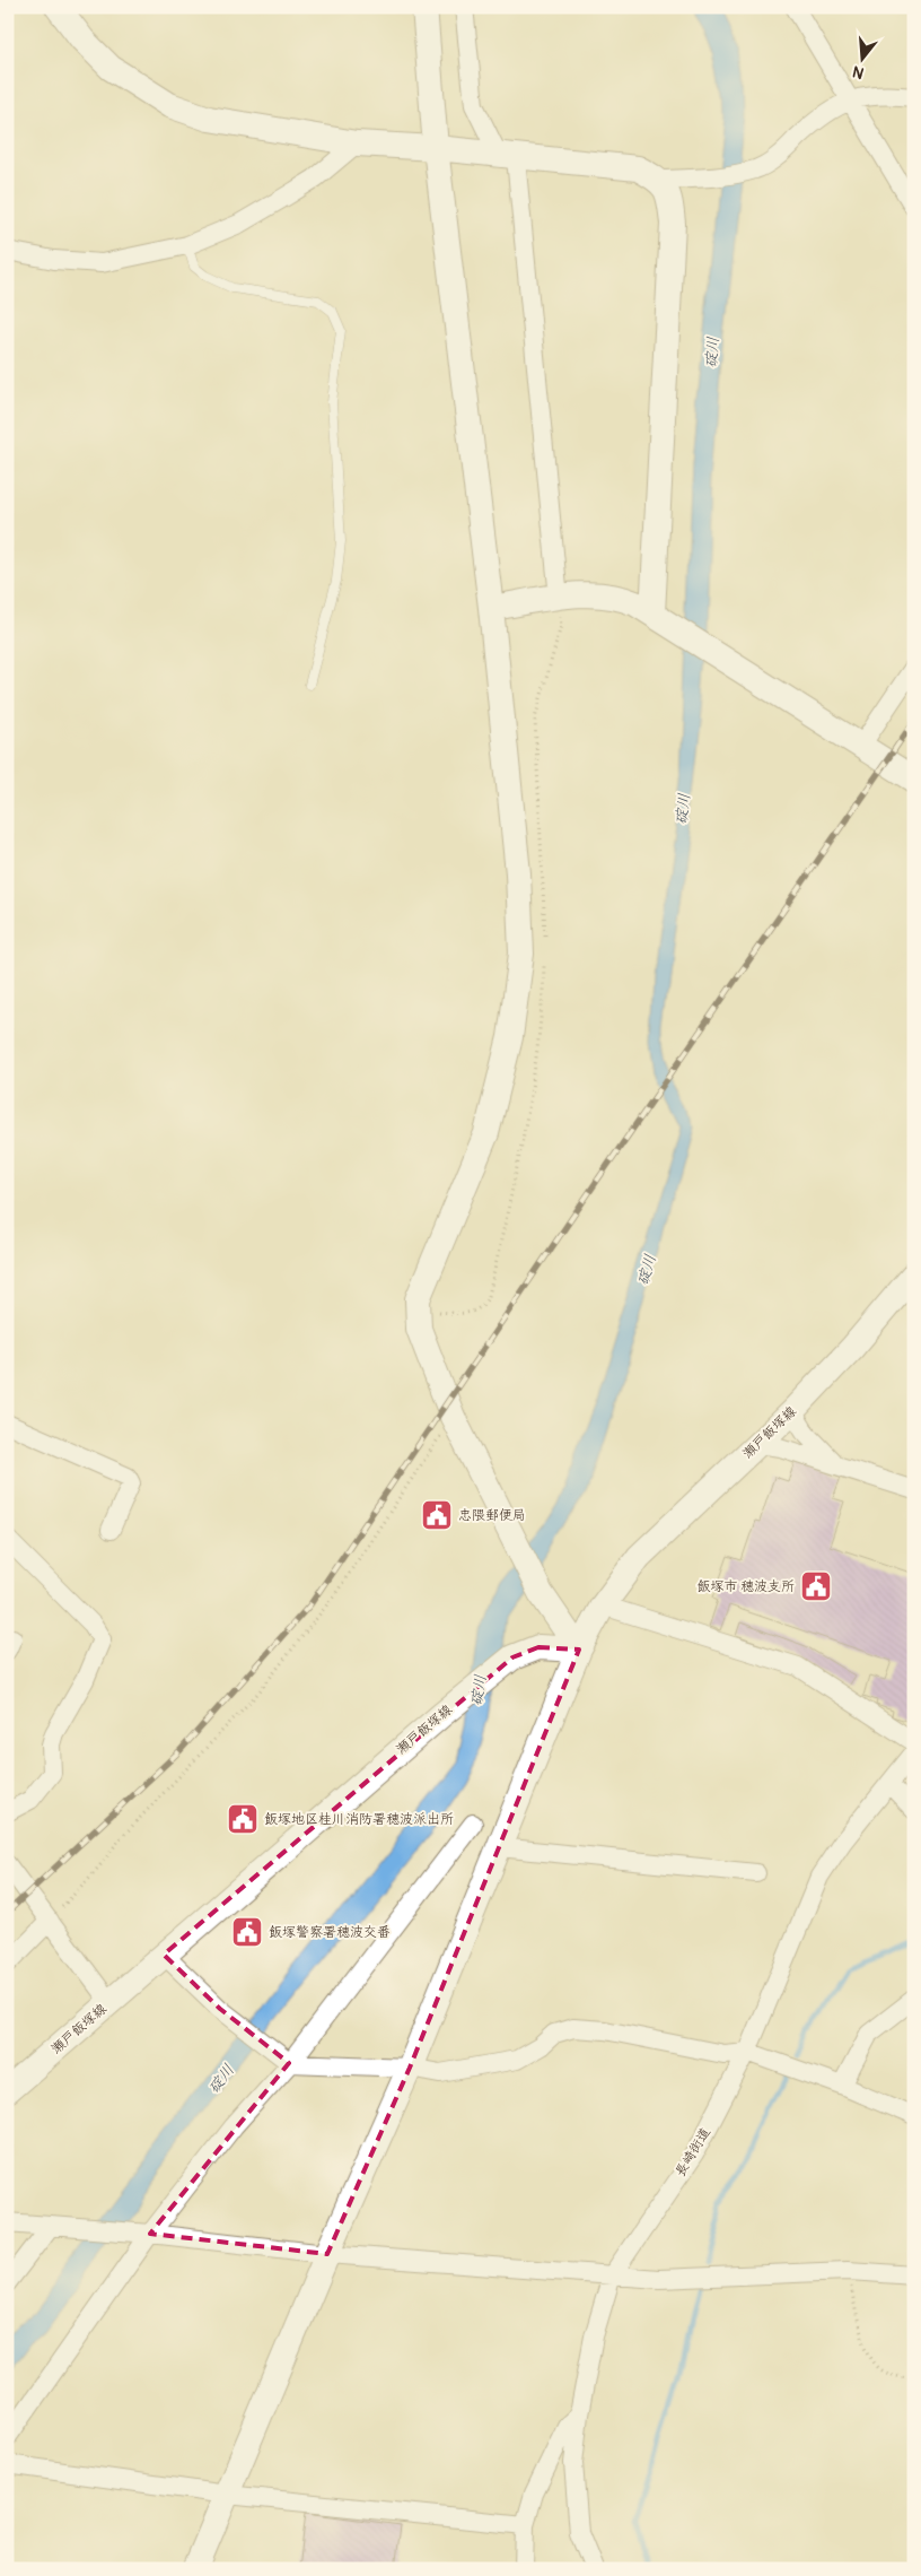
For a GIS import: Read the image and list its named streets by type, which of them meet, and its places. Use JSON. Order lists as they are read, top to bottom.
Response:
{
  "streets": {
    "street": ["瀬戸飯塚線", "長崎街道"]
  },
  "water": ["碇川"],
  "places": {
    "public building": [
      "忠隈郵便局",
      "飯塚市 穂波支所",
      "飯塚地区桂川消防署穂波派出所",
      "飯塚警察署穂波交番"
    ]
  },
  "north": "bottom"
}
